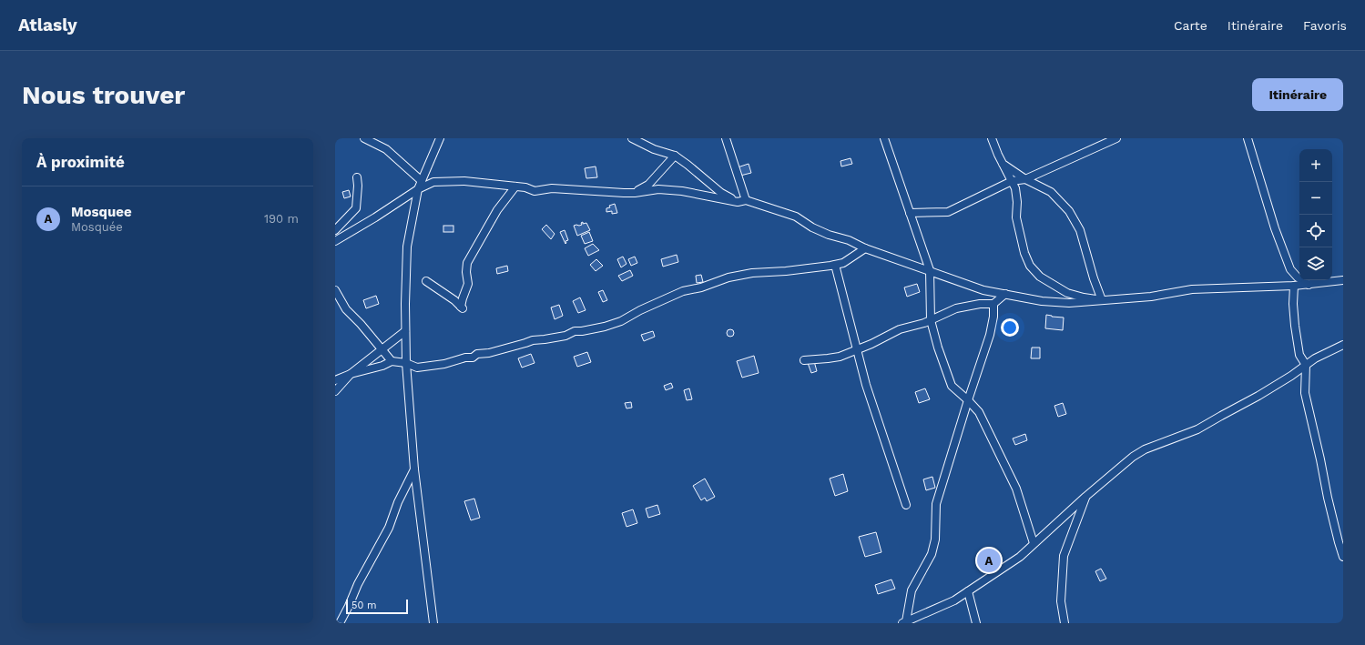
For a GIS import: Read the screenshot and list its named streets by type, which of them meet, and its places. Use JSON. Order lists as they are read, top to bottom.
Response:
{
  "scale_bar": "50 m",
  "page": {
    "header": "Atlasly",
    "nav": ["Carte", "Itinéraire", "Favoris"],
    "buttons": "Itinéraire",
    "title": "Nous trouver",
    "heading": "À proximité",
    "map_buttons": ["+", "−"],
    "list": [
      {
        "mark": "A",
        "name": "Mosquee",
        "note": "Mosquée",
        "value": "190 m"
      }
    ],
    "pins": "A",
    "scale": "50 m"
  }
}
